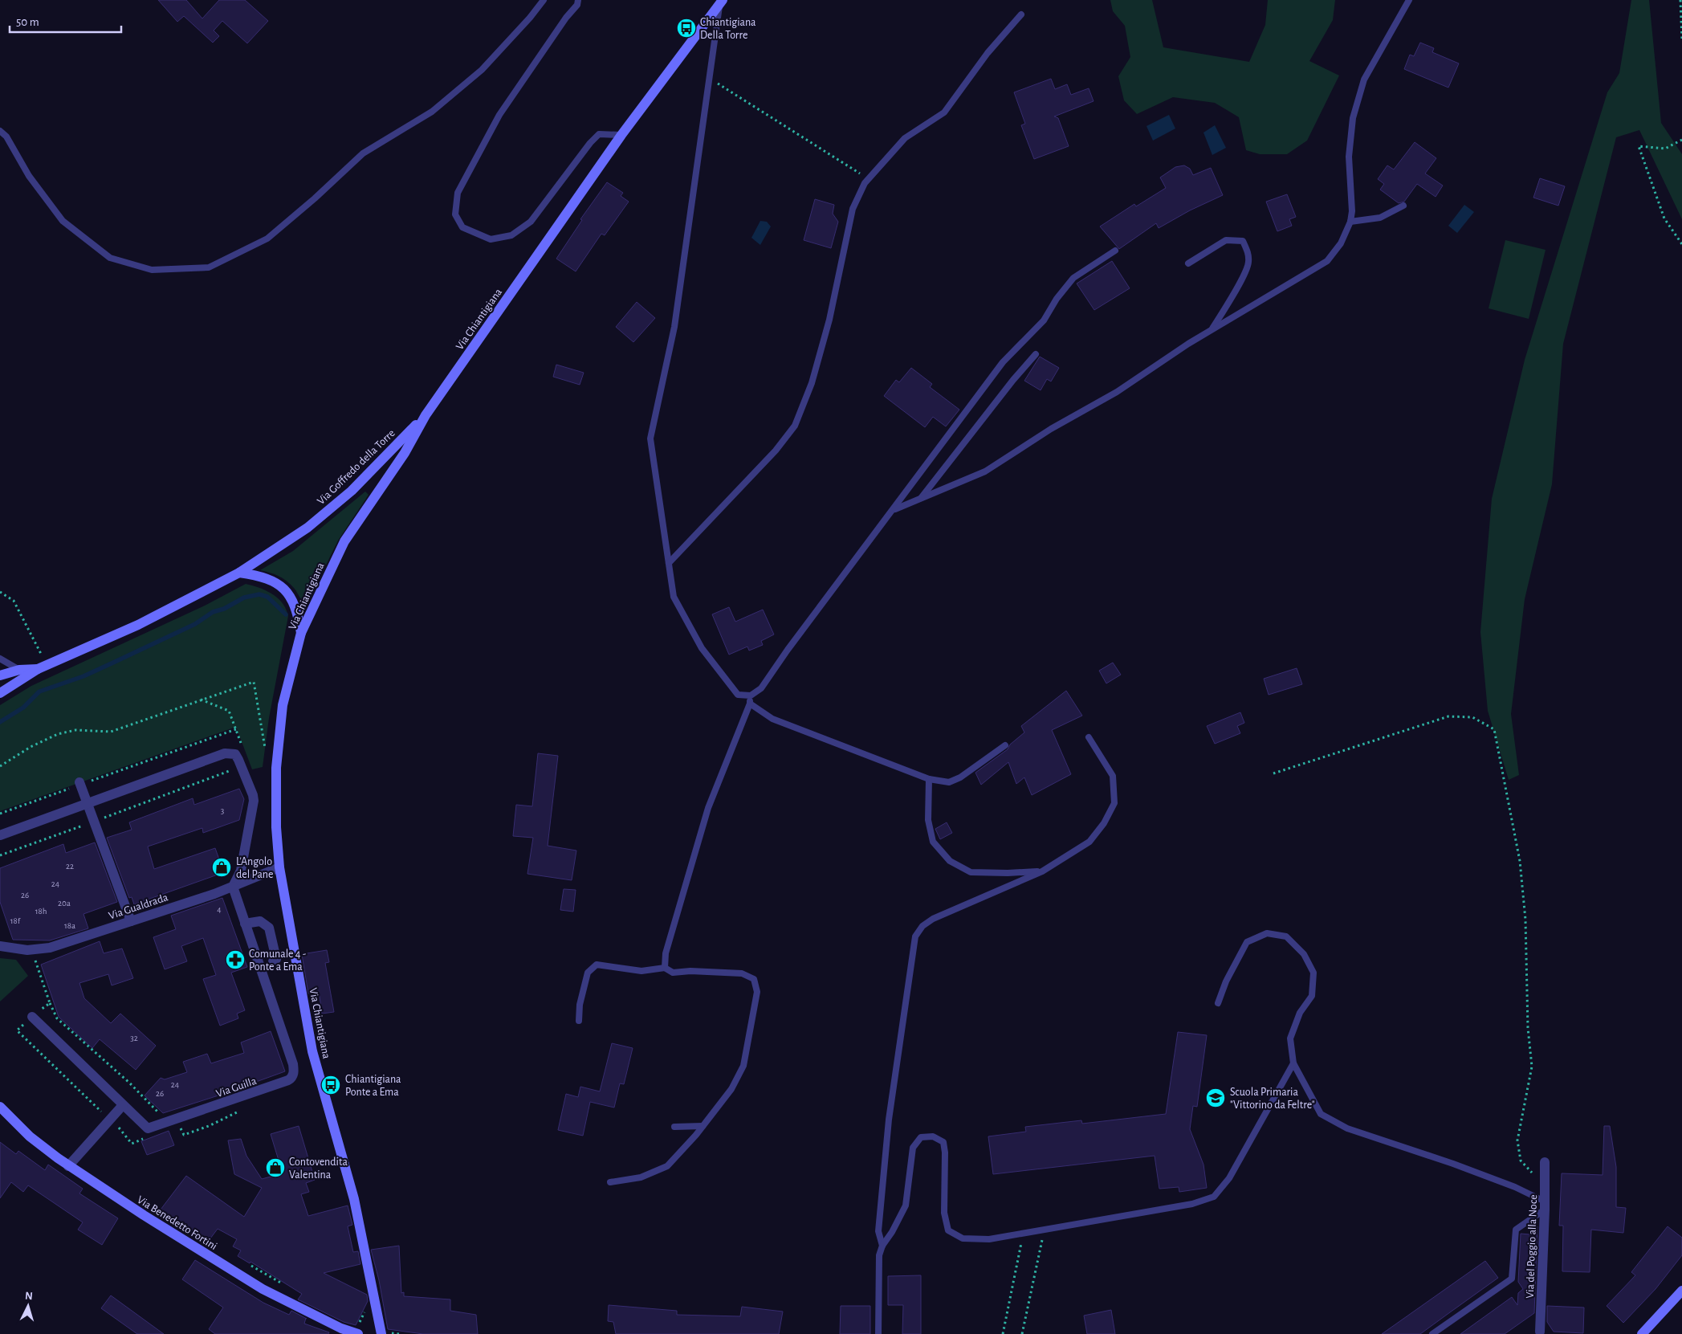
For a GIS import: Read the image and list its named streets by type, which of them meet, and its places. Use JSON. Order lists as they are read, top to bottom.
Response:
{
  "streets": {
    "street": [
      "Via Chiantigiana",
      "Via Goffredo della Torre",
      "Via Gualdrada",
      "Via Guilla",
      "Via Benedetto Fortini",
      "Via del Poggio alla Noce"
    ]
  },
  "crossings": [
    ["Via Chiantigiana", "Via Goffredo della Torre"],
    ["Via Chiantigiana", "Via Gualdrada"],
    ["Via Gualdrada", "Via Guilla"]
  ],
  "places": {
    "bus stop": ["Chiantigiana Della Torre", "Chiantigiana Ponte a Ema"],
    "shop": ["L'Angolo del Pane", "Contovendita Valentina"],
    "pharmacy": ["Comunale 4 - Ponte a Ema"],
    "school or university": ["Scuola Primaria \"Vittorino da Feltre\""]
  },
  "house_numbers": [
    "3",
    "22",
    "24",
    "26",
    "20a",
    "4",
    "18h",
    "18f",
    "18a",
    "32",
    "24",
    "26"
  ],
  "scale_bar": "50 m",
  "north": "top"
}
